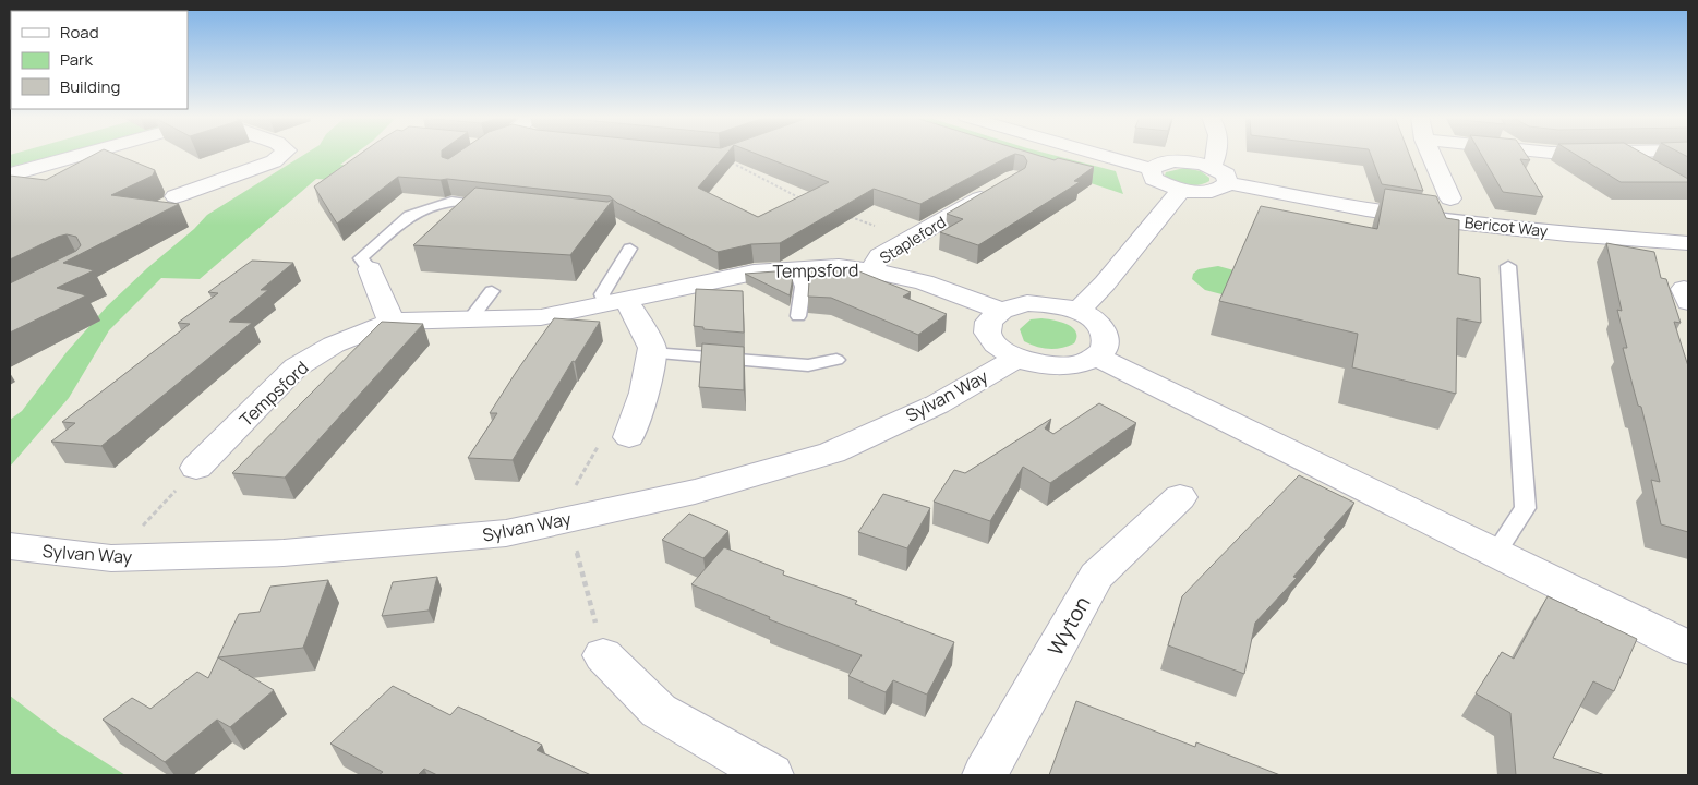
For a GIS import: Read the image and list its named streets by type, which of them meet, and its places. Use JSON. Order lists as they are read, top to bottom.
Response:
{
  "streets": {
    "street": [
      "Bericot Way",
      "Stapleford",
      "Tempsford",
      "Sylvan Way",
      "Wyton"
    ]
  },
  "crossings": [
    ["Stapleford", "Tempsford"]
  ],
  "legend": ["Road", "Park", "Building"]
}
